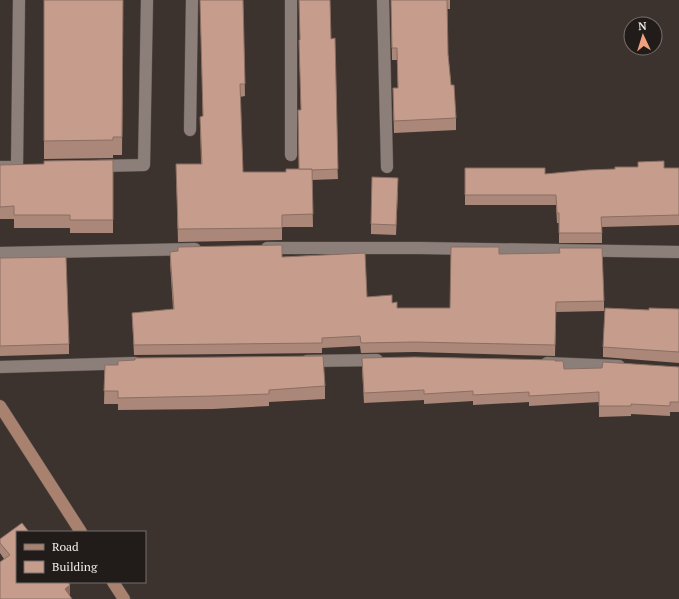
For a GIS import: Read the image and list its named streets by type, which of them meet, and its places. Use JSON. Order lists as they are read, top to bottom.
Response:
{
  "legend": ["Road", "Building"],
  "north": "top"
}
